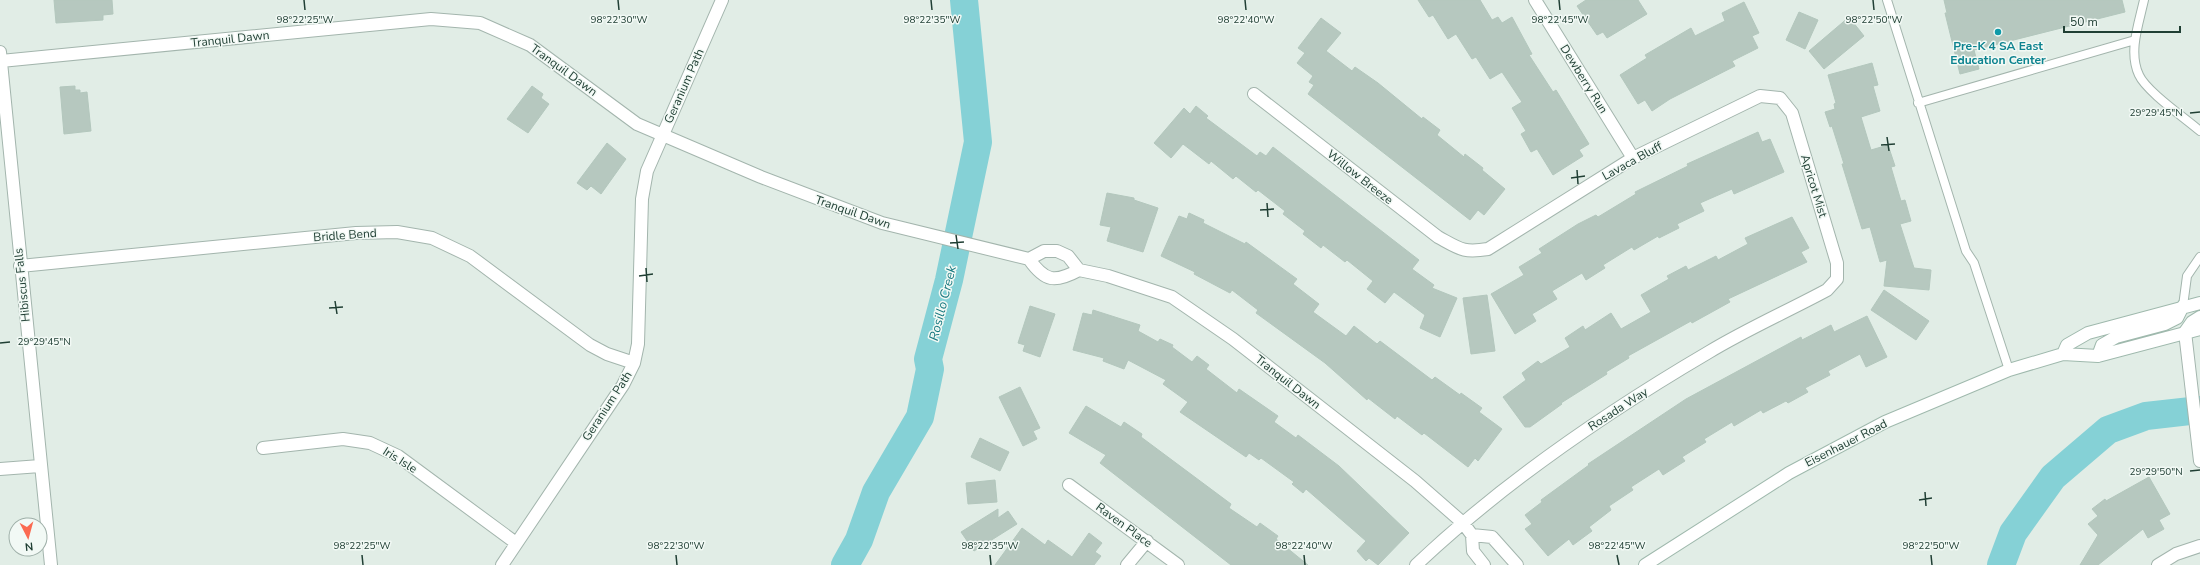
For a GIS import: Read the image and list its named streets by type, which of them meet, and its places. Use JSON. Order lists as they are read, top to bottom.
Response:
{
  "streets": {
    "street": [
      "Tranquil Dawn",
      "Dewberry Run",
      "Geranium Path",
      "Lavaca Bluff",
      "Willow Breeze",
      "Apricot Mist",
      "Bridle Bend",
      "Hibiscus Falls",
      "Rosada Way",
      "Eisenhauer Road",
      "Iris Isle",
      "Raven Place"
    ]
  },
  "crossings": [
    ["Tranquil Dawn", "Geranium Path"],
    ["Tranquil Dawn", "Hibiscus Falls"],
    ["Tranquil Dawn", "Rosada Way"],
    ["Dewberry Run", "Lavaca Bluff"],
    ["Geranium Path", "Bridle Bend"],
    ["Geranium Path", "Iris Isle"],
    ["Lavaca Bluff", "Willow Breeze"],
    ["Lavaca Bluff", "Apricot Mist"],
    ["Apricot Mist", "Rosada Way"],
    ["Bridle Bend", "Hibiscus Falls"]
  ],
  "water": ["Rosillo Creek"],
  "places": ["Pre-K 4 SA East Education Center"],
  "scale_bar": "50 m",
  "north": "bottom",
  "coordinates": [
    "98°22'25\"W",
    "98°22'30\"W",
    "98°22'35\"W",
    "98°22'40\"W",
    "98°22'45\"W",
    "98°22'50\"W",
    "29°29'45\"N",
    "29°29'50\"N"
  ]
}
